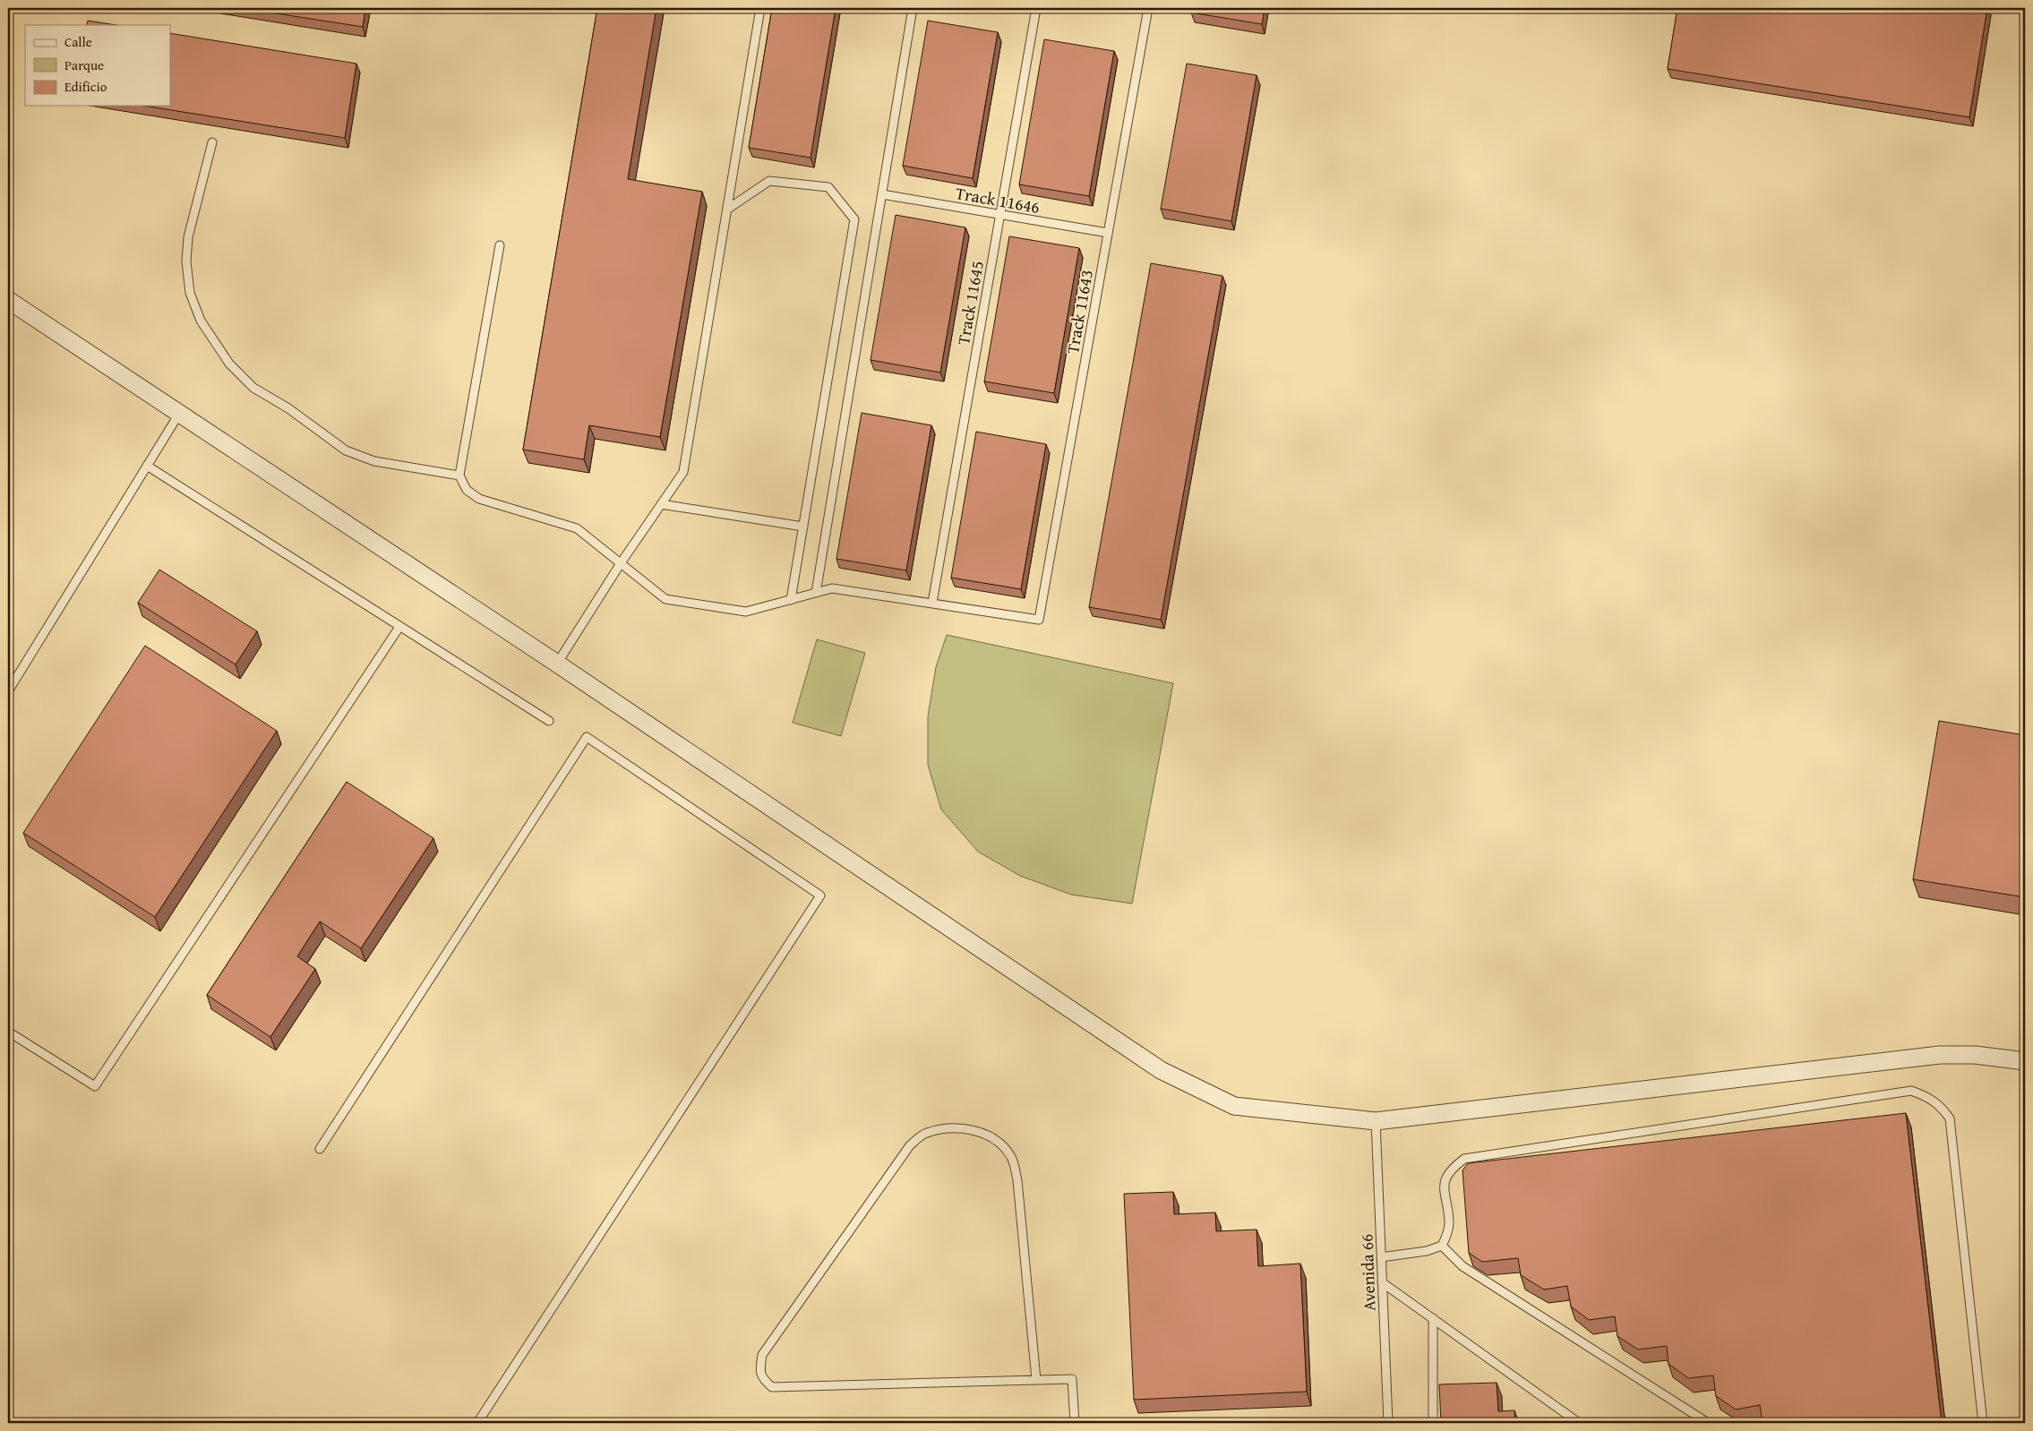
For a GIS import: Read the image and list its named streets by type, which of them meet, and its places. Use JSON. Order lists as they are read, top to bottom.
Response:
{
  "streets": {
    "lane": [
      "Track 11646",
      "Track 11645",
      "Track 11643",
      "Avenida 66"
    ]
  },
  "crossings": [
    ["Track 11646", "Track 11645"],
    ["Track 11646", "Track 11643"],
    ["Track 11645", "Track 11643"]
  ],
  "legend": ["Calle", "Parque", "Edificio"]
}
